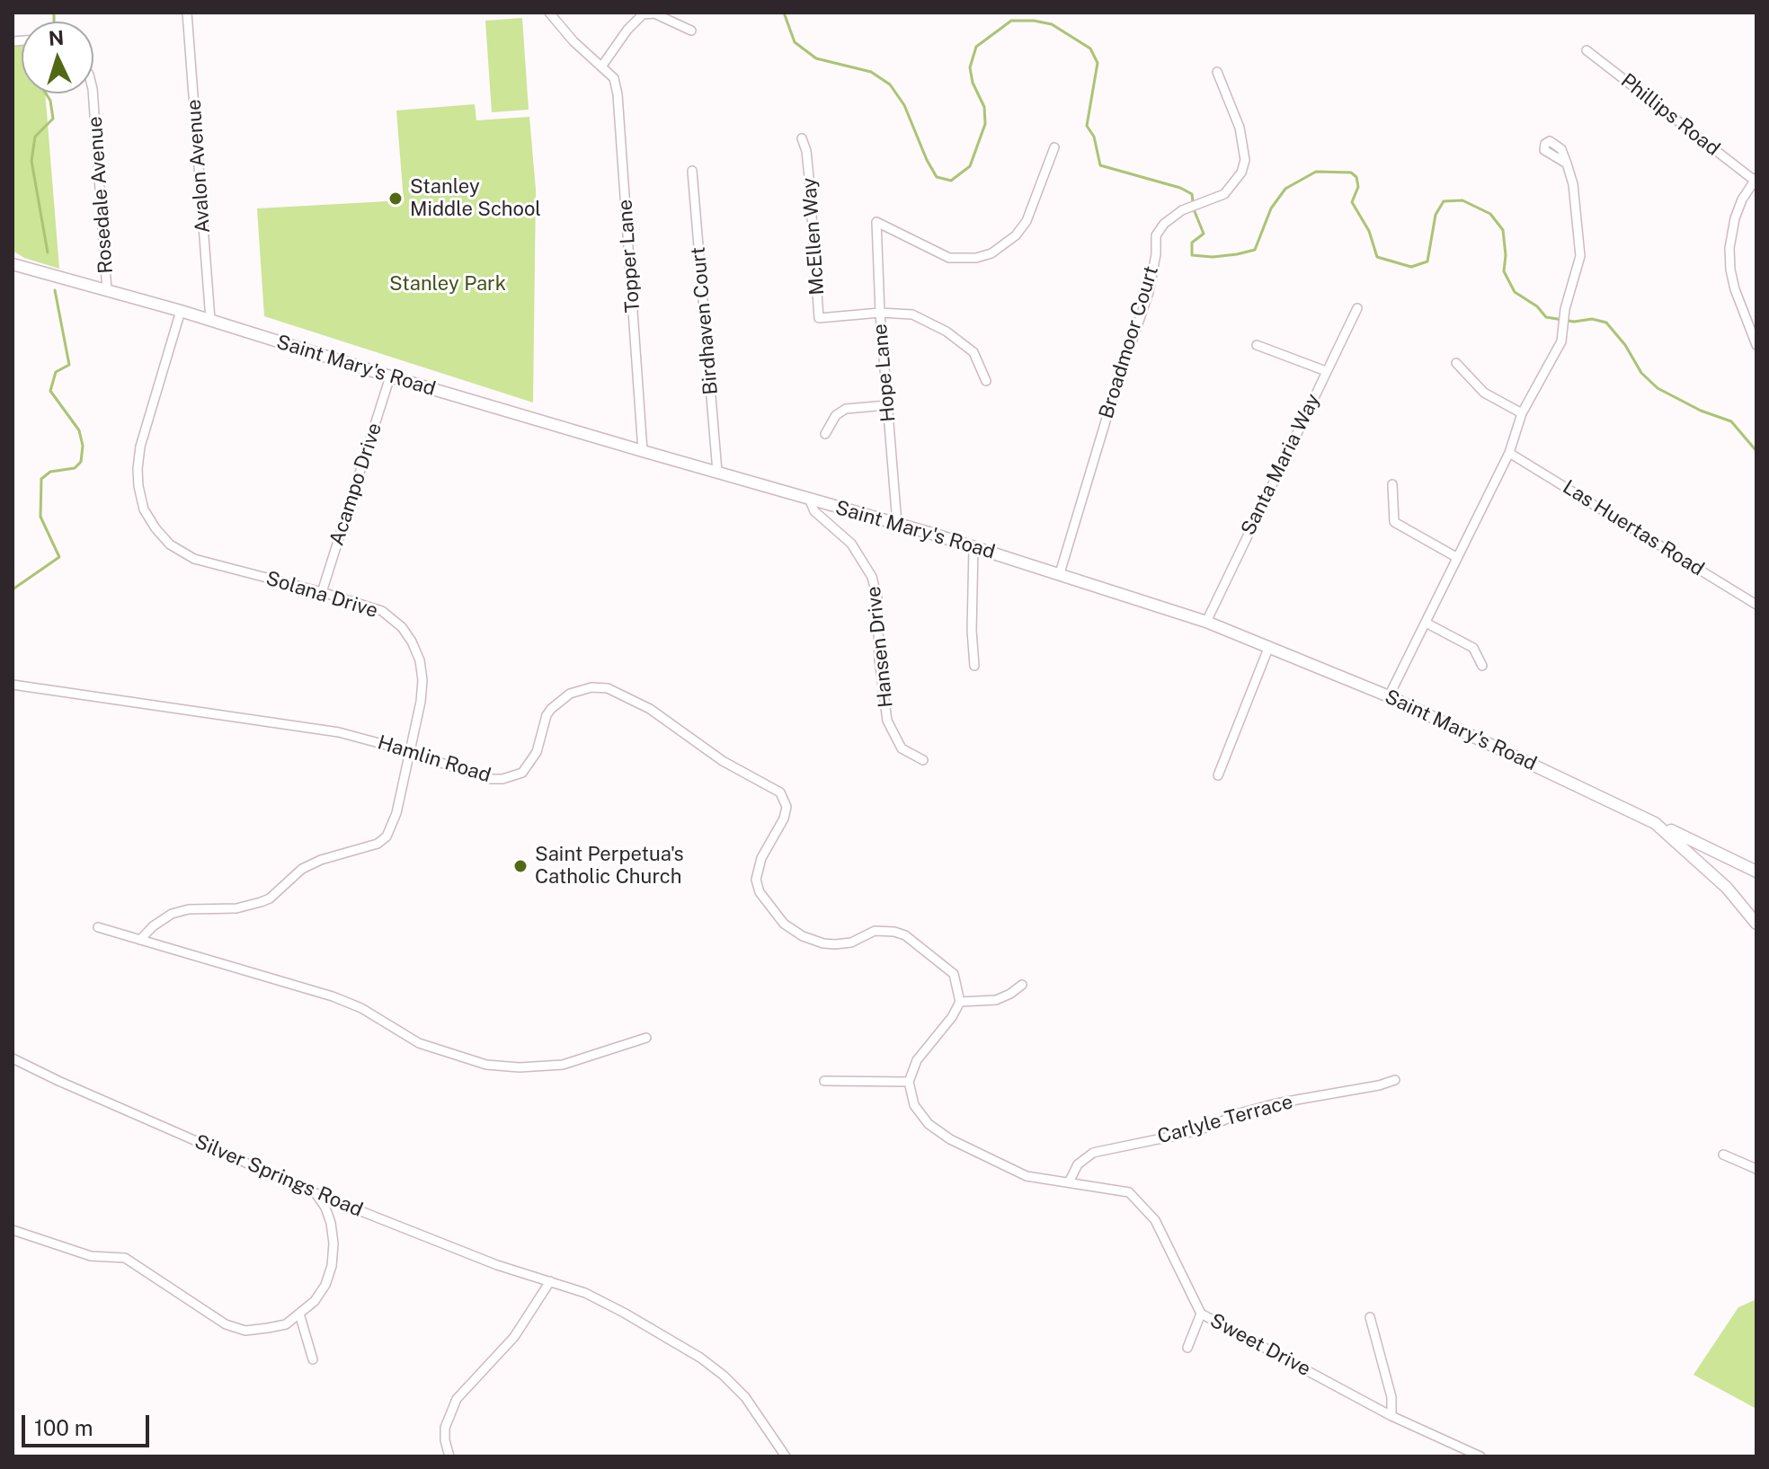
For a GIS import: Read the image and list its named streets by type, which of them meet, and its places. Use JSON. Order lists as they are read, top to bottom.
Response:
{
  "streets": {
    "street": [
      "Phillips Road",
      "Avalon Avenue",
      "Rosedale Avenue",
      "McEllen Way",
      "Topper Lane",
      "Birdhaven Court",
      "Broadmoor Court",
      "Saint Mary's Road",
      "Hope Lane",
      "Santa Maria Way",
      "Acampo Drive",
      "Las Huertas Road",
      "Solana Drive",
      "Hansen Drive",
      "Hamlin Road",
      "Carlyle Terrace",
      "Silver Springs Road",
      "Sweet Drive"
    ]
  },
  "crossings": [
    ["Avalon Avenue", "Saint Mary's Road"],
    ["Rosedale Avenue", "Saint Mary's Road"],
    ["McEllen Way", "Hope Lane"],
    ["Topper Lane", "Saint Mary's Road"],
    ["Birdhaven Court", "Saint Mary's Road"],
    ["Broadmoor Court", "Saint Mary's Road"],
    ["Saint Mary's Road", "Hope Lane"],
    ["Saint Mary's Road", "Santa Maria Way"],
    ["Saint Mary's Road", "Acampo Drive"],
    ["Saint Mary's Road", "Solana Drive"],
    ["Saint Mary's Road", "Hansen Drive"],
    ["Acampo Drive", "Solana Drive"],
    ["Solana Drive", "Hamlin Road"],
    ["Carlyle Terrace", "Sweet Drive"]
  ],
  "parks": ["Stanley Park"],
  "places": ["Stanley Middle School", "Saint Perpetua's Catholic Church"],
  "scale_bar": "100 m",
  "north": "top"
}
